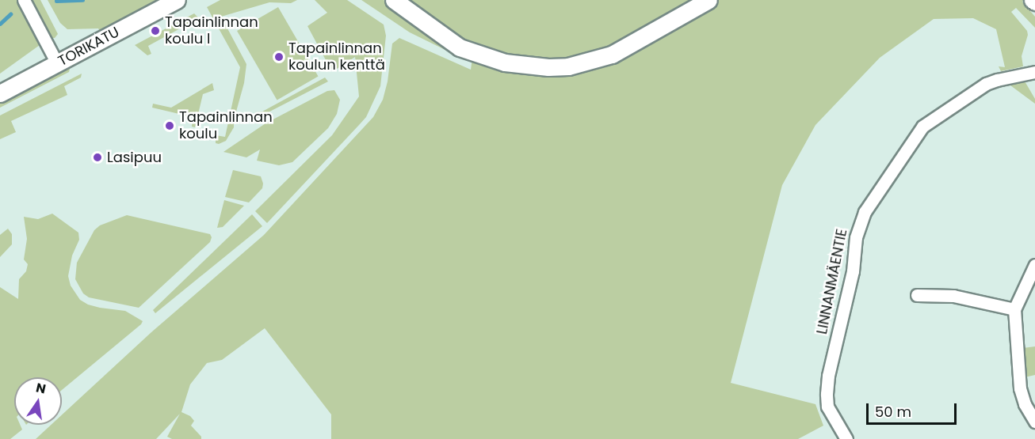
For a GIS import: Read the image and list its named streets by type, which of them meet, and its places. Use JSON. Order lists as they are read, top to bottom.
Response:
{
  "streets": {
    "street": ["TORIKATU", "LINNANMÄENTIE"]
  },
  "places": [
    "Tapainlinnan koulu I",
    "Tapainlinnan koulun kenttä",
    "Tapainlinnan koulu",
    "Lasipuu"
  ],
  "scale_bar": "50 m",
  "north": "top"
}
